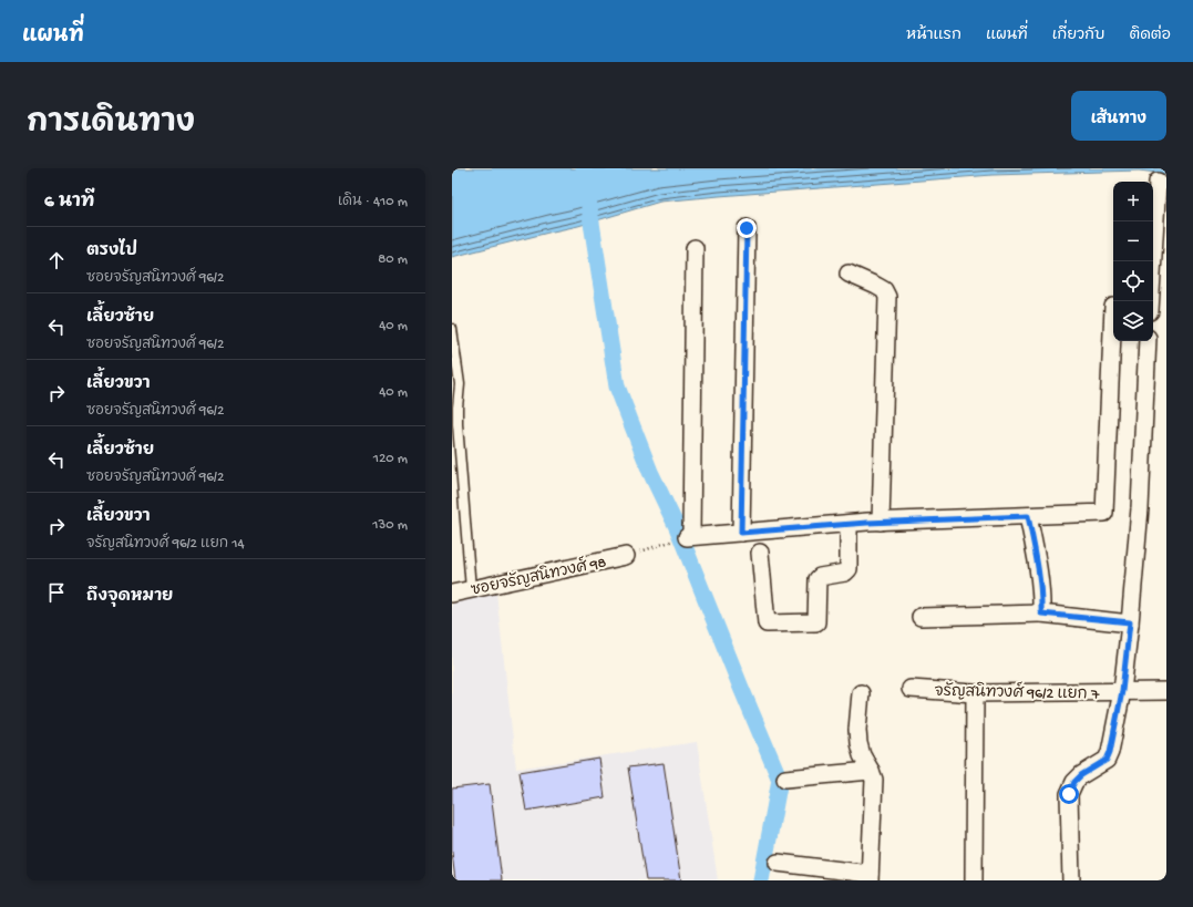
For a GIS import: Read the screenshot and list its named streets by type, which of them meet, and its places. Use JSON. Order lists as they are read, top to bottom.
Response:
{
  "streets": {
    "street": ["ซอยจรัญสนิทวงศ์ 98", "จรัญสนิทวงศ์ 96/2 แยก 7"]
  },
  "page": {
    "header": "แผนที่",
    "nav": [
      "หน้าแรก",
      "แผนที่",
      "เกี่ยวกับ",
      "ติดต่อ"
    ],
    "title": "การเดินทาง",
    "buttons": "เส้นทาง",
    "heading": ["6 นาที", "เดิน · 410 m"],
    "map_buttons": ["+", "−"],
    "list": [
      ["ตรงไป", "ซอยจรัญสนิทวงศ์ 96/2", "80 m"],
      ["เลี้ยวซ้าย", "ซอยจรัญสนิทวงศ์ 96/2", "40 m"],
      ["เลี้ยวขวา", "ซอยจรัญสนิทวงศ์ 96/2", "40 m"],
      ["เลี้ยวซ้าย", "ซอยจรัญสนิทวงศ์ 96/2", "120 m"],
      ["เลี้ยวขวา", "จรัญสนิทวงศ์ 96/2 แยก 14", "130 m"],
      "ถึงจุดหมาย"
    ]
  }
}
